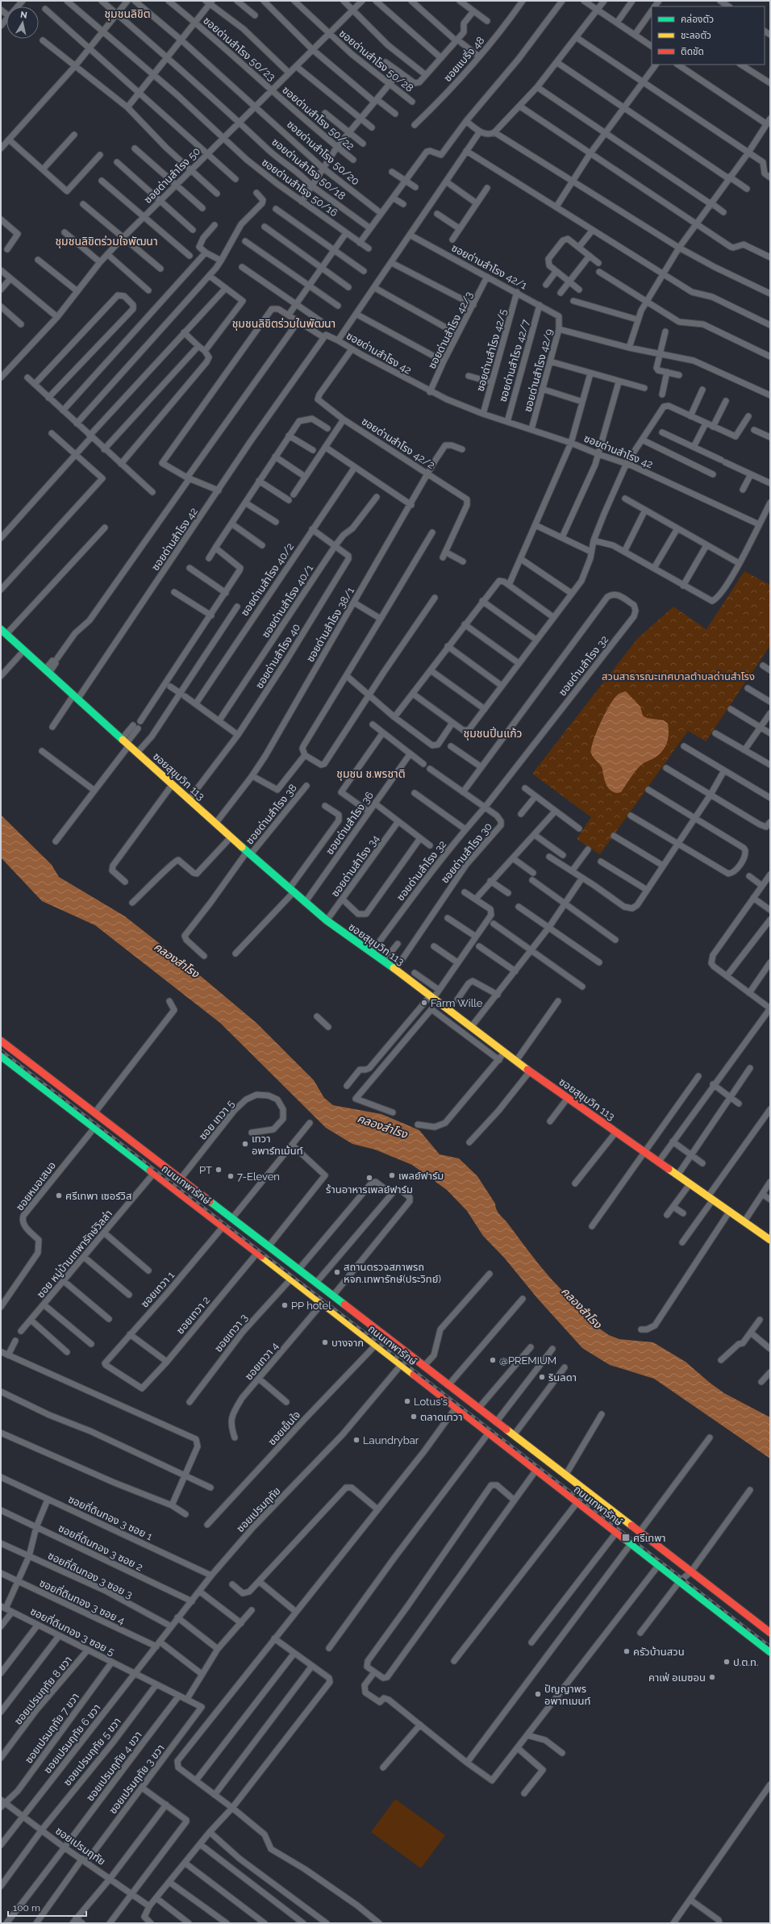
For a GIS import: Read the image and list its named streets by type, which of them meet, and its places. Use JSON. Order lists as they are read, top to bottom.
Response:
{
  "streets": {
    "main road": ["ซอยสุขุมวิท 113", "ถนนเทพารักษ์"],
    "street": [
      "ซอยด่านสำโรง 50/23",
      "ซอยแบริ่ง 48",
      "ซอยด่านสำโรง 50/28",
      "ซอยด่านสำโรง 50/22",
      "ซอยด่านสำโรง 50/20",
      "ซอยด่านสำโรง 50/18",
      "ซอยด่านสำโรง 50",
      "ซอยด่านสำโรง 50/16",
      "ซอยด่านสำโรง 42/1",
      "ซอยด่านสำโรง 42/3",
      "ซอยด่านสำโรง 42/5",
      "ซอยด่านสำโรง 42",
      "ซอยด่านสำโรง 42/7",
      "ซอยด่านสำโรง 42/9",
      "ซอยด่านสำโรง 42/2",
      "ซอยด่านสำโรง 40/2",
      "ซอยด่านสำโรง 40/1",
      "ซอยด่านสำโรง 38/1",
      "ซอยด่านสำโรง 40",
      "ซอยด่านสำโรง 32",
      "ซอยด่านสำโรง 38",
      "ซอยด่านสำโรง 36",
      "ซอยด่านสำโรง 30",
      "ซอยด่านสำโรง 34",
      "ซอย เทวา 5",
      "ซอยหมอเสนอ",
      "ซอย หมู่บ้านเทพารักษ์วิลล่า",
      "ซอยเทวา 1",
      "ซอยเทวา 2",
      "ซอยเทวา 3",
      "ซอยเทวา 4",
      "ซอยเย็นใจ",
      "ซอยเปรมฤทัย",
      "ซอยที่ดินทอง 3 ซอย 1",
      "ซอยที่ดินทอง 3 ซอย 2",
      "ซอยที่ดินทอง 3 ซอย 3",
      "ซอยที่ดินทอง 3 ซอย 4",
      "ซอยที่ดินทอง 3 ซอย 5",
      "ซอยเปรมฤทัย 8 ขวา",
      "ซอยเปรมฤทัย 7 ขวา",
      "ซอยเปรมฤทัย 6 ขวา",
      "ซอยเปรมฤทัย 5 ขวา",
      "ซอยเปรมฤทัย 4 ขวา",
      "ซอยเปรมฤทัย 3 ขวา"
    ]
  },
  "crossings": [
    ["ซอยด่านสำโรง 50/23", "ซอยด่านสำโรง 50/22"],
    ["ซอยด่านสำโรง 50/23", "ซอยด่านสำโรง 50"],
    ["ซอยด่านสำโรง 50/28", "ซอยด่านสำโรง 50"],
    ["ซอยด่านสำโรง 50/22", "ซอยด่านสำโรง 50"],
    ["ซอยด่านสำโรง 50/20", "ซอยด่านสำโรง 50"],
    ["ซอยด่านสำโรง 50/18", "ซอยด่านสำโรง 50"],
    ["ซอยด่านสำโรง 50", "ซอยด่านสำโรง 50/16"],
    ["ซอยด่านสำโรง 42/1", "ซอยด่านสำโรง 42/3"],
    ["ซอยด่านสำโรง 42/1", "ซอยด่านสำโรง 42/5"],
    ["ซอยด่านสำโรง 42/1", "ซอยด่านสำโรง 42/7"],
    ["ซอยด่านสำโรง 42/1", "ซอยด่านสำโรง 42/9"],
    ["ซอยด่านสำโรง 42/3", "ซอยด่านสำโรง 42"],
    ["ซอยด่านสำโรง 42/5", "ซอยด่านสำโรง 42"],
    ["ซอยด่านสำโรง 42", "ซอยด่านสำโรง 42/7"],
    ["ซอยด่านสำโรง 42", "ซอยด่านสำโรง 42/9"],
    ["ซอยด่านสำโรง 42", "ซอยด่านสำโรง 42/2"],
    ["ซอยด่านสำโรง 42", "ซอยสุขุมวิท 113"],
    ["ซอยด่านสำโรง 42/2", "ซอยด่านสำโรง 38/1"],
    ["ซอยด่านสำโรง 40/2", "ซอยด่านสำโรง 40"],
    ["ซอยด่านสำโรง 40/1", "ซอยด่านสำโรง 40"],
    ["ซอยด่านสำโรง 38/1", "ซอยสุขุมวิท 113"],
    ["ซอยด่านสำโรง 40", "ซอยสุขุมวิท 113"],
    ["ซอยด่านสำโรง 32", "ซอยสุขุมวิท 113"],
    ["ซอยด่านสำโรง 32", "ซอยด่านสำโรง 30"],
    ["ซอยสุขุมวิท 113", "ซอยด่านสำโรง 38"],
    ["ซอยสุขุมวิท 113", "ซอยด่านสำโรง 36"],
    ["ซอยสุขุมวิท 113", "ซอยด่านสำโรง 30"],
    ["ซอยสุขุมวิท 113", "ซอยด่านสำโรง 34"],
    ["ซอย เทวา 5", "ถนนเทพารักษ์"],
    ["ถนนเทพารักษ์", "ซอยหมอเสนอ"],
    ["ถนนเทพารักษ์", "ซอย หมู่บ้านเทพารักษ์วิลล่า"],
    ["ถนนเทพารักษ์", "ซอยเทวา 1"],
    ["ถนนเทพารักษ์", "ซอยเทวา 2"],
    ["ถนนเทพารักษ์", "ซอยเทวา 3"],
    ["ถนนเทพารักษ์", "ซอยเทวา 4"],
    ["ถนนเทพารักษ์", "ซอยเย็นใจ"],
    ["ถนนเทพารักษ์", "ซอยเปรมฤทัย"],
    ["ซอยเทวา 1", "ซอยเทวา 2"],
    ["ซอยเปรมฤทัย", "ซอยที่ดินทอง 3 ซอย 1"],
    ["ซอยเปรมฤทัย", "ซอยที่ดินทอง 3 ซอย 2"],
    ["ซอยเปรมฤทัย", "ซอยที่ดินทอง 3 ซอย 3"],
    ["ซอยเปรมฤทัย", "ซอยที่ดินทอง 3 ซอย 4"],
    ["ซอยเปรมฤทัย", "ซอยที่ดินทอง 3 ซอย 5"],
    ["ซอยเปรมฤทัย", "ซอยเปรมฤทัย 7 ขวา"],
    ["ซอยเปรมฤทัย", "ซอยเปรมฤทัย 6 ขวา"],
    ["ซอยเปรมฤทัย", "ซอยเปรมฤทัย 5 ขวา"],
    ["ซอยเปรมฤทัย", "ซอยเปรมฤทัย 4 ขวา"],
    ["ซอยเปรมฤทัย", "ซอยเปรมฤทัย 3 ขวา"],
    ["ซอยที่ดินทอง 3 ซอย 5", "ซอยเปรมฤทัย 8 ขวา"],
    ["ซอยที่ดินทอง 3 ซอย 5", "ซอยเปรมฤทัย 7 ขวา"],
    ["ซอยที่ดินทอง 3 ซอย 5", "ซอยเปรมฤทัย 6 ขวา"],
    ["ซอยที่ดินทอง 3 ซอย 5", "ซอยเปรมฤทัย 5 ขวา"],
    ["ซอยที่ดินทอง 3 ซอย 5", "ซอยเปรมฤทัย 4 ขวา"],
    ["ซอยที่ดินทอง 3 ซอย 5", "ซอยเปรมฤทัย 3 ขวา"]
  ],
  "districts": [
    "ชุมชนลิขิต",
    "ชุมชนลิขิตร่วมใจพัฒนา",
    "ชุมชนลิขิตร่วมในพัฒนา",
    "ชุมชนปิ่นแก้ว",
    "ชุมชน ช.พรชาติ"
  ],
  "water": ["คลองสำโรง"],
  "parks": ["สวนสาธารณะเทศบาลตำบลด่านสำโรง"],
  "places": {
    "other": [
      "Farm Wille",
      "เทวา อพาร์ทเม้นท์",
      "PT",
      "เพลย์ฟาร์ม",
      "7-Eleven",
      "ร้านอาหารเพลย์ฟาร์ม",
      "ศรีเทพา เซอร์วิส",
      "สถานตรวจสภาพรถ หจก.เทพารักษ์(ประวิทย์)",
      "PP hotel",
      "บางจาก",
      "@PREMIUM",
      "รินลดา",
      "Lotus's",
      "ตลาดเทวา",
      "Laundrybar",
      "ครัวบ้านสวน",
      "ป.ต.ท.",
      "คาเฟ่ อเมซอน",
      "ปัญญาพร อพาทเมนท์"
    ],
    "transit": ["ศรีเทพา"]
  },
  "legend": ["คล่องตัว", "ชะลอตัว", "ติดขัด"],
  "scale_bar": "100 m",
  "north": "top"
}
